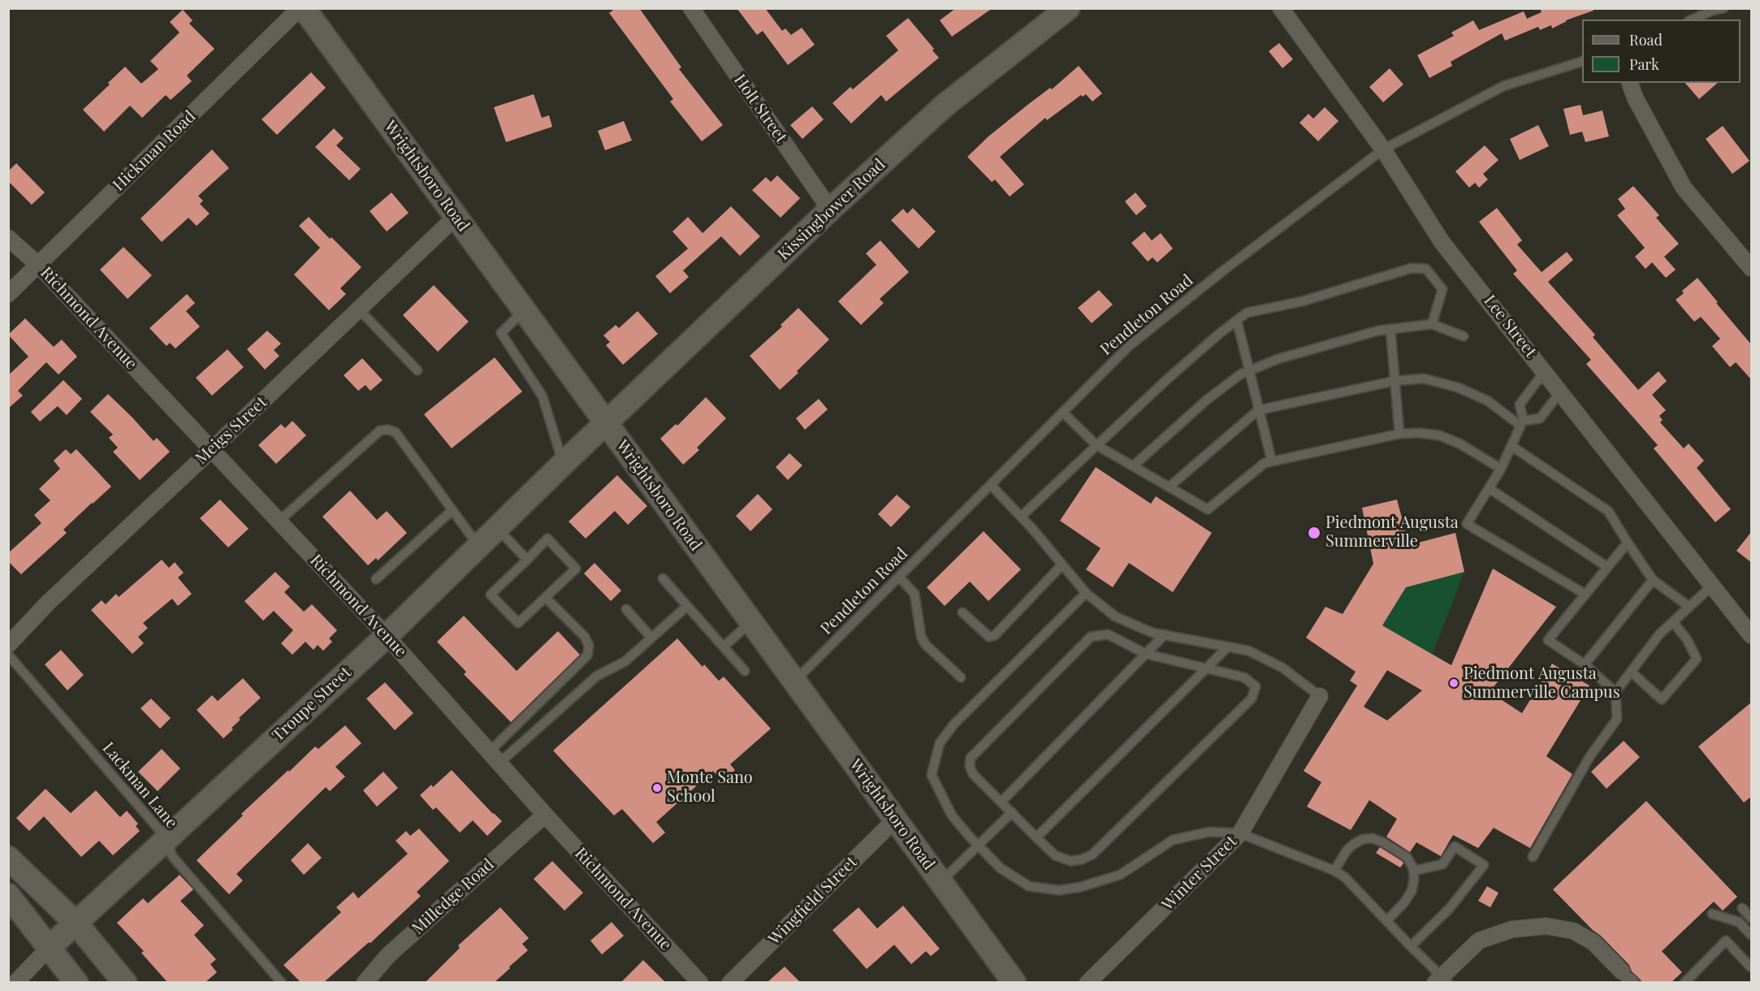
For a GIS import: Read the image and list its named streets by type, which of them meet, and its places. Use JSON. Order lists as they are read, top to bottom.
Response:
{
  "streets": {
    "main road": ["Wrightsboro Road", "Kissingbower Road", "Troupe Street"],
    "street": [
      "Holt Street",
      "Hickman Road",
      "Richmond Avenue",
      "Lee Street",
      "Meigs Street",
      "Winter Street",
      "Milledge Road",
      "Wingfield Street"
    ],
    "lane": ["Pendleton Road", "Lackman Lane"]
  },
  "crossings": [
    ["Holt Street", "Kissingbower Road"],
    ["Hickman Road", "Richmond Avenue"],
    ["Wrightsboro Road", "Kissingbower Road"],
    ["Wrightsboro Road", "Pendleton Road"],
    ["Wrightsboro Road", "Meigs Street"],
    ["Wrightsboro Road", "Troupe Street"],
    ["Wrightsboro Road", "Wingfield Street"],
    ["Kissingbower Road", "Troupe Street"],
    ["Pendleton Road", "Lee Street"],
    ["Richmond Avenue", "Meigs Street"],
    ["Richmond Avenue", "Troupe Street"],
    ["Richmond Avenue", "Milledge Road"],
    ["Troupe Street", "Lackman Lane"]
  ],
  "places": ["Piedmont Augusta Summerville", "Piedmont Augusta Summerville Campus", "Monte Sano School"],
  "legend": ["Road", "Park"]
}
